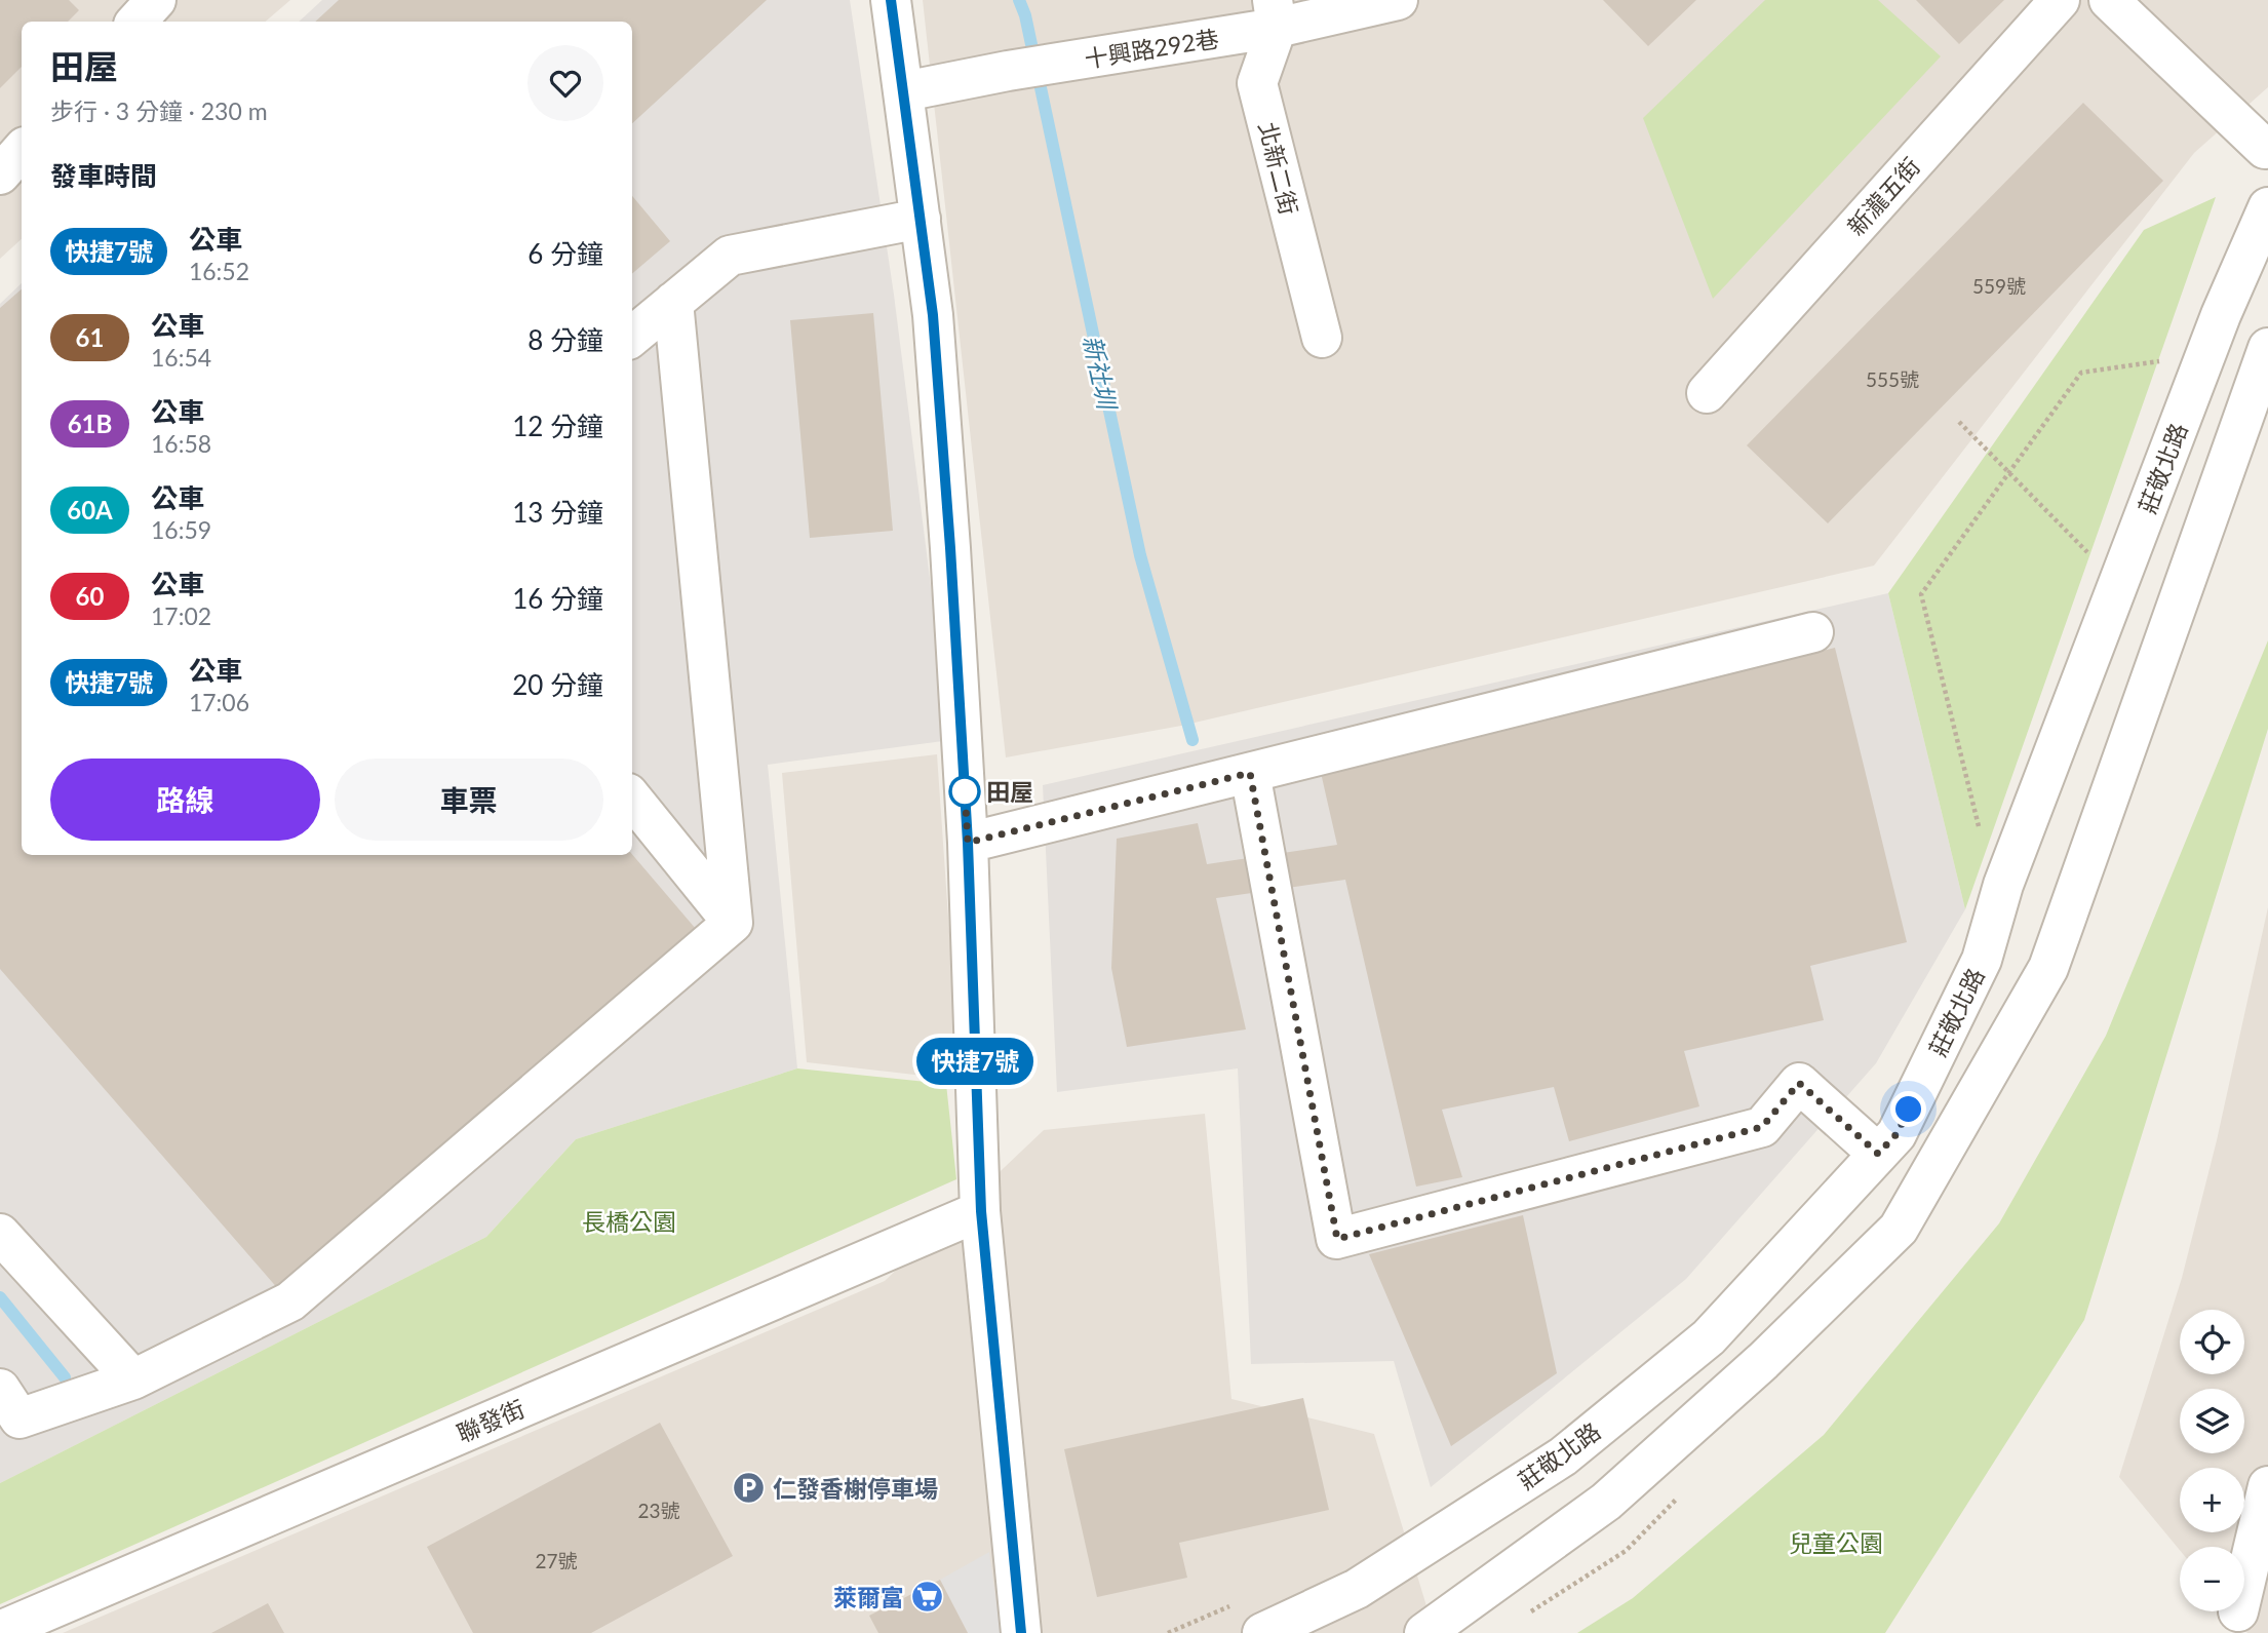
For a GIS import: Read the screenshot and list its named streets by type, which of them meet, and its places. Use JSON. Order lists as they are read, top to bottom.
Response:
{
  "streets": {
    "street": [
      "十興路292巷",
      "北新二街",
      "新瀧五街",
      "莊敬北路",
      "聯發街"
    ]
  },
  "crossings": [
    ["十興路292巷", "北新二街"]
  ],
  "water": ["新社圳"],
  "parks": ["長橋公園", "兒童公園"],
  "places": {
    "other": ["田屋"],
    "parking": ["仁發香榭停車場"],
    "supermarket": ["萊爾富"]
  },
  "lines": ["bus line 快捷7號"],
  "house_numbers": [
    "559號",
    "555號",
    "23號",
    "27號"
  ],
  "page": {
    "on_map": "快捷7號",
    "heading": [
      ["田屋", "步行 · 3 分鐘 · 230 m"],
      "發車時間"
    ],
    "list": [
      {
        "mark": "快捷7號",
        "name": "公車",
        "note": "16:52",
        "value": "6 分鐘"
      },
      {
        "mark": "61",
        "name": "公車",
        "note": "16:54",
        "value": "8 分鐘"
      },
      {
        "mark": "61B",
        "name": "公車",
        "note": "16:58",
        "value": "12 分鐘"
      },
      {
        "mark": "60A",
        "name": "公車",
        "note": "16:59",
        "value": "13 分鐘"
      },
      {
        "mark": "60",
        "name": "公車",
        "note": "17:02",
        "value": "16 分鐘"
      },
      {
        "mark": "快捷7號",
        "name": "公車",
        "note": "17:06",
        "value": "20 分鐘"
      }
    ],
    "buttons": ["路線", "車票"],
    "map_buttons": ["+", "−"]
  }
}
